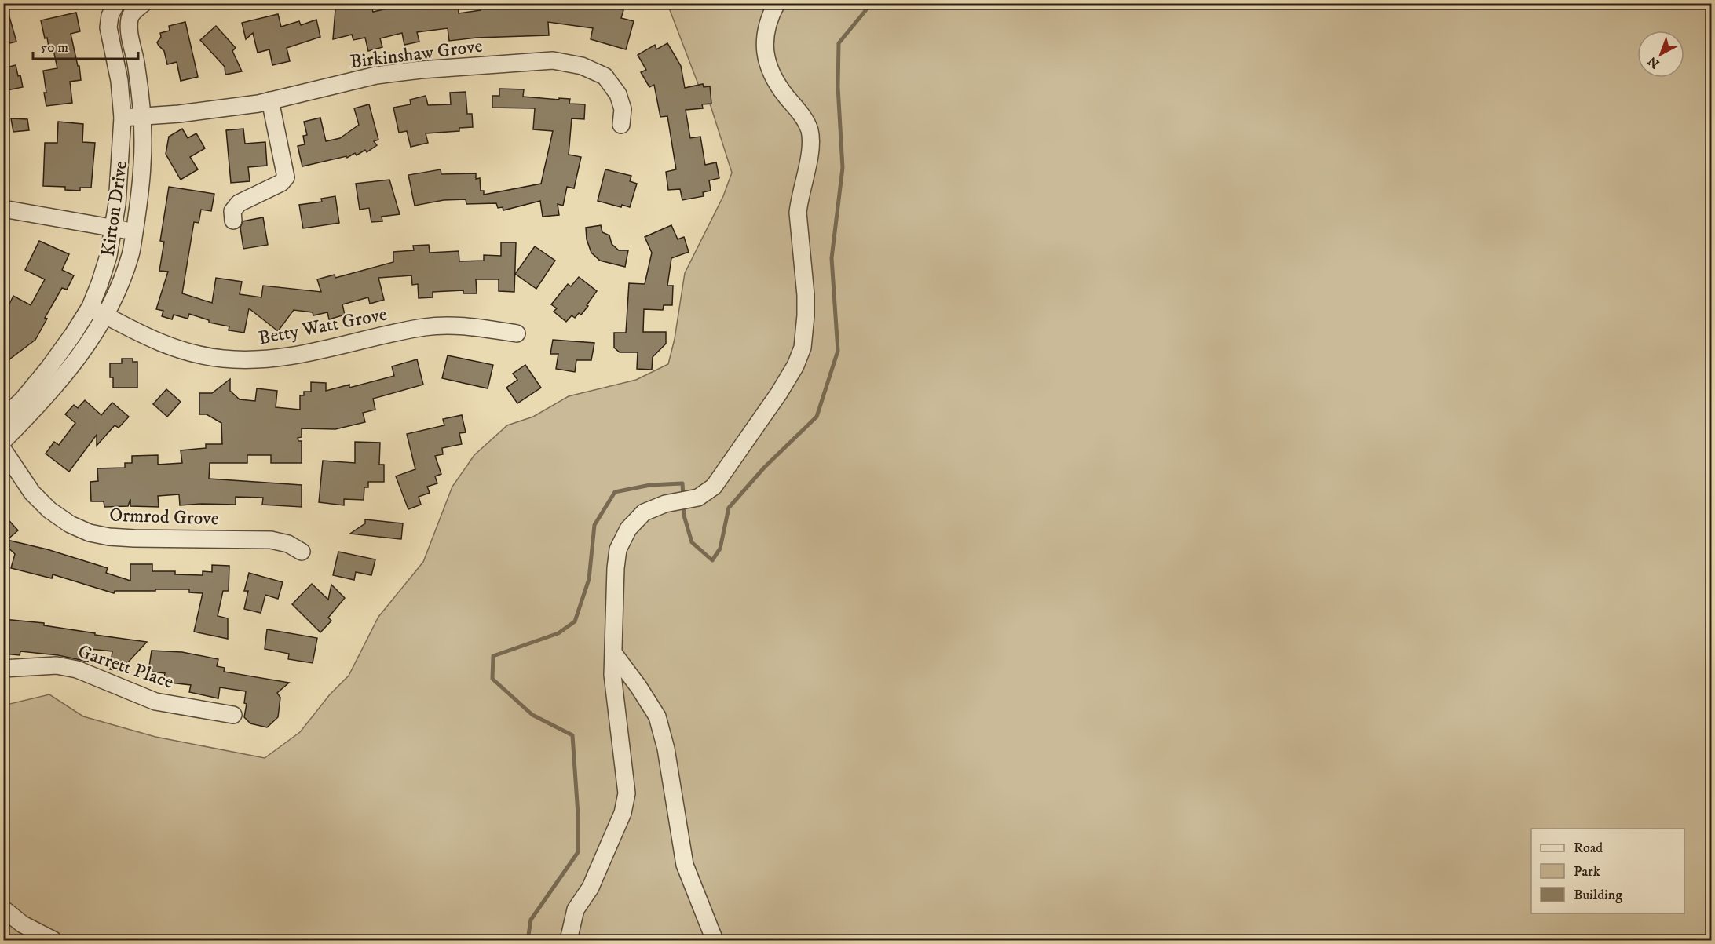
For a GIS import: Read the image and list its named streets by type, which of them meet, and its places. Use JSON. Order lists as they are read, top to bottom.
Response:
{
  "streets": {
    "street": [
      "Birkinshaw Grove",
      "Kirton Drive",
      "Betty Watt Grove",
      "Ormrod Grove",
      "Garrett Place"
    ]
  },
  "crossings": [
    ["Birkinshaw Grove", "Kirton Drive"],
    ["Kirton Drive", "Betty Watt Grove"]
  ],
  "legend": ["Road", "Park", "Building"],
  "scale_bar": "50 m",
  "north": "bottom left"
}
